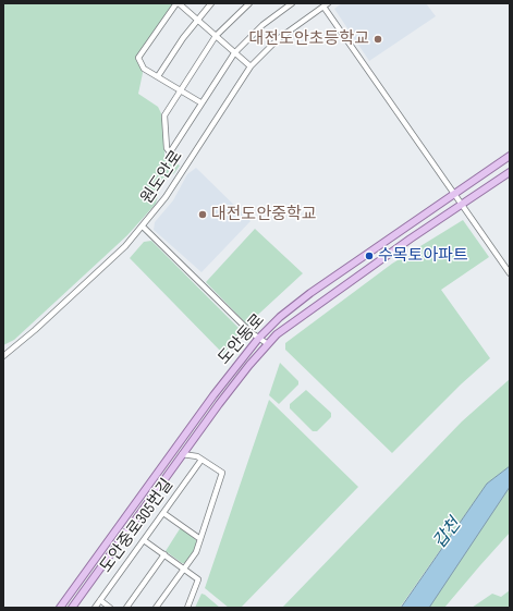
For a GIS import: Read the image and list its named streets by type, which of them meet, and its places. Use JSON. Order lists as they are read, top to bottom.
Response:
{
  "streets": {
    "main road": ["도안동로"],
    "street": ["원도안로", "도안중로305번길"]
  },
  "water": ["갑천"],
  "places": ["대전도안초등학교", "대전도안중학교", "수목토아파트"]
}
